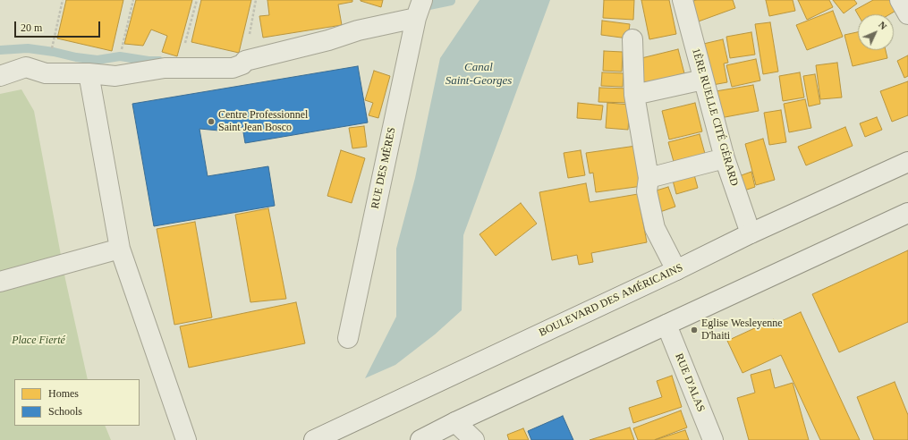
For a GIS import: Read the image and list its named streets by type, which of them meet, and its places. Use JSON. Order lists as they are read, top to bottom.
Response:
{
  "streets": {
    "street": [
      "1ÈRE RUELLE CITÉ GÉRARD",
      "RUE DES MÈRES",
      "BOULEVARD DES AMÉRICAINS",
      "RUE D'ALAS"
    ]
  },
  "crossings": [
    ["1ÈRE RUELLE CITÉ GÉRARD", "BOULEVARD DES AMÉRICAINS"]
  ],
  "water": ["Canal Saint-Georges"],
  "parks": ["Place Fierté"],
  "places": ["Centre Professionnel Saint Jean Bosco", "Eglise Wesleyenne D'haiti"],
  "legend": ["Homes", "Schools"],
  "scale_bar": "20 m",
  "north": "top right"
}
